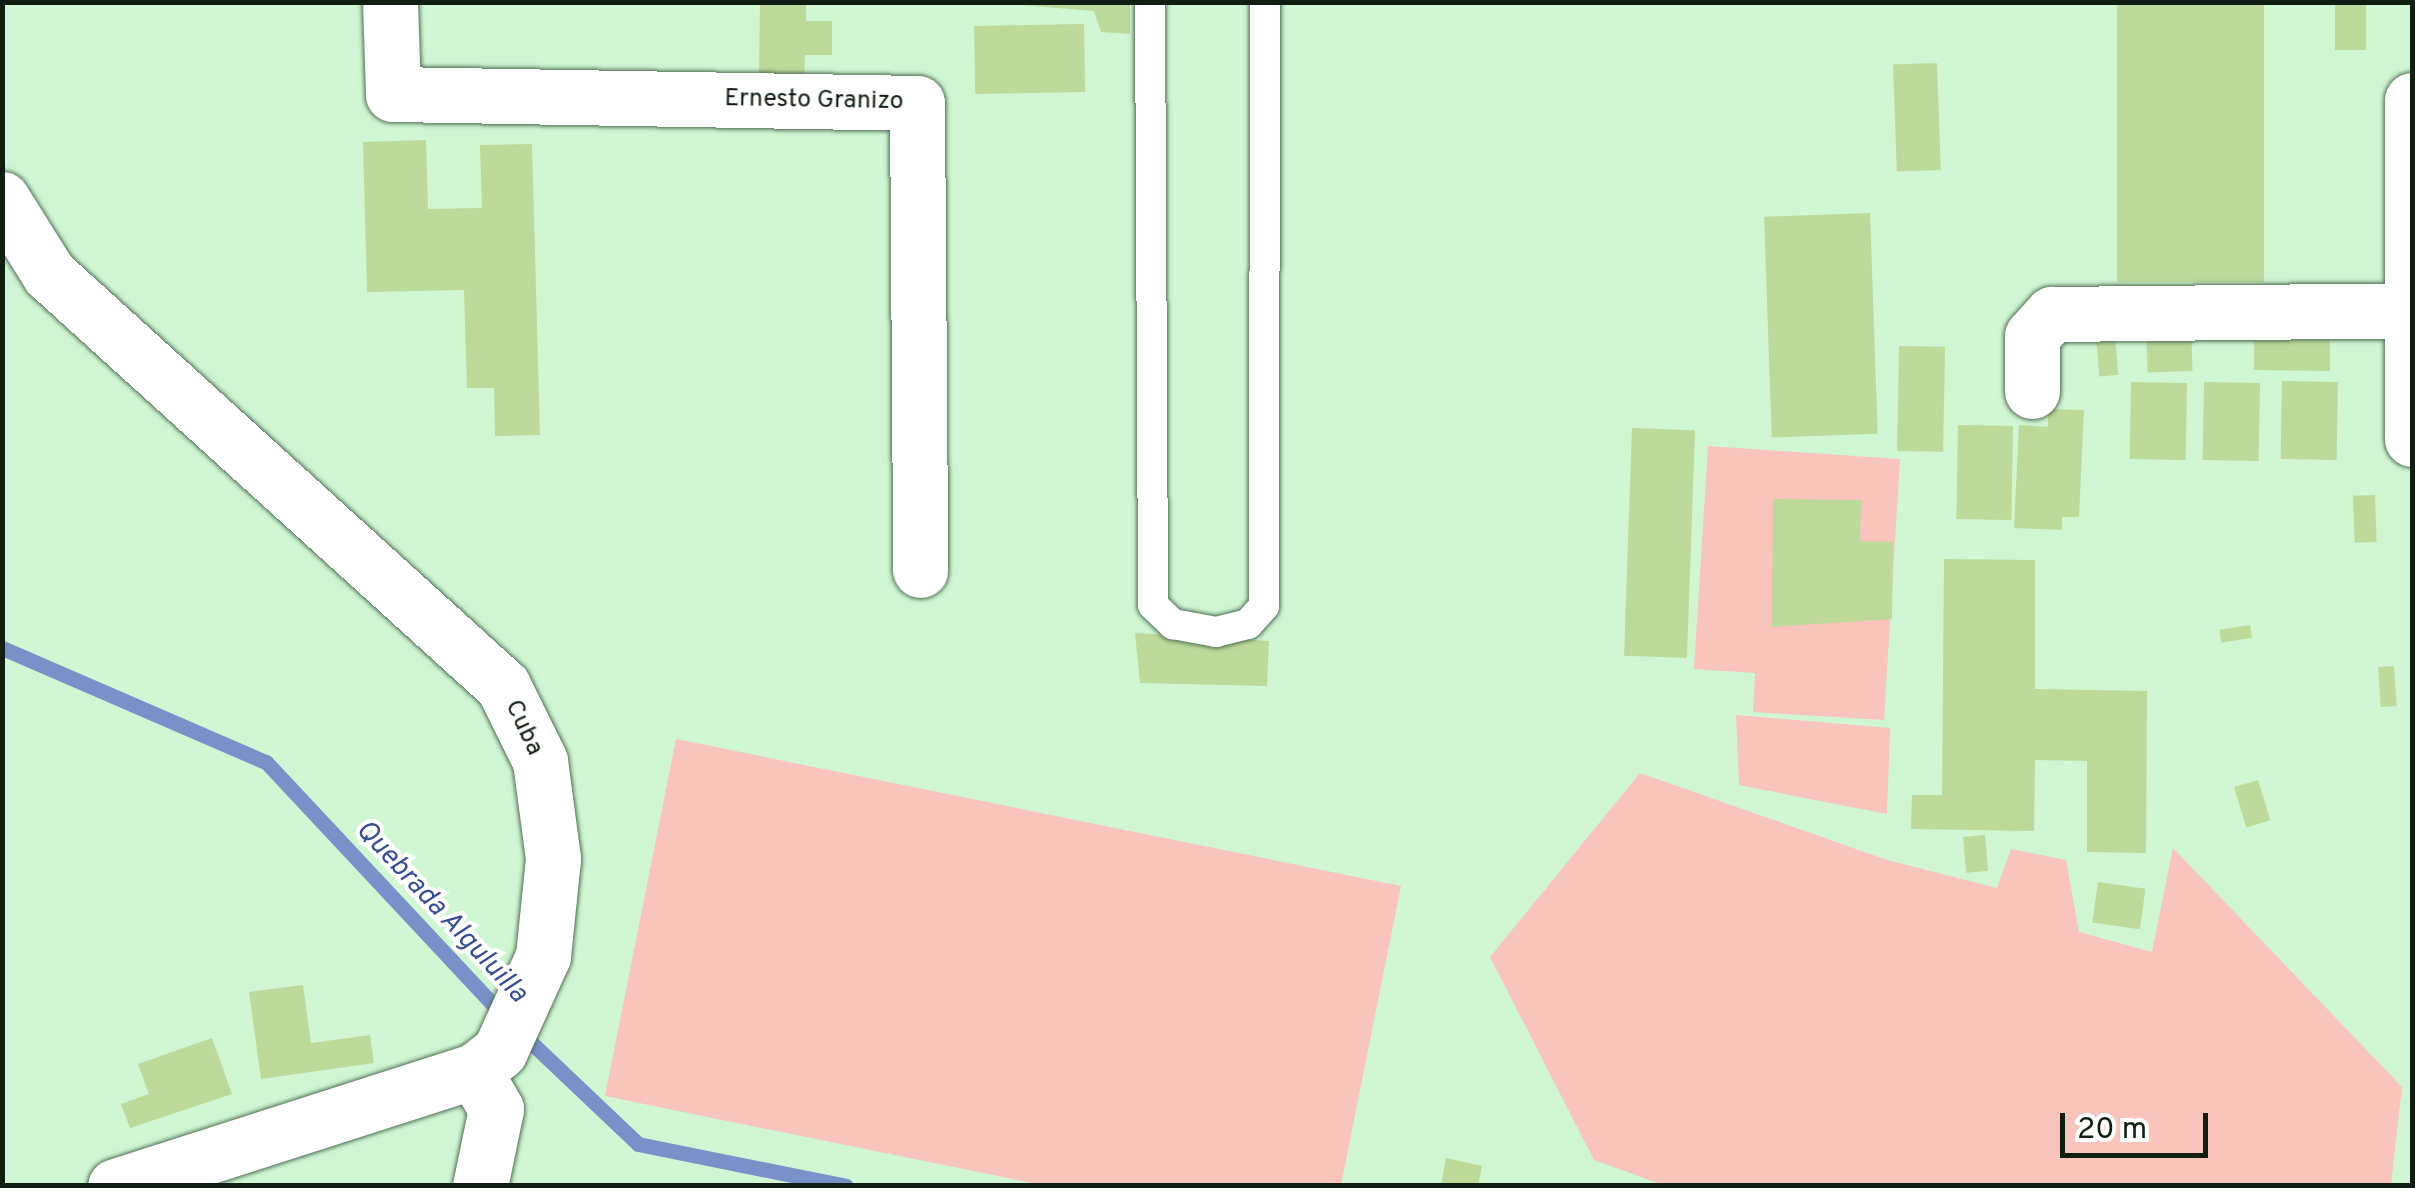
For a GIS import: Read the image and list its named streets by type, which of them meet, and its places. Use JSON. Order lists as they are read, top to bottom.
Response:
{
  "streets": {
    "street": ["Ernesto Granizo", "Cuba"]
  },
  "water": ["Quebrada Alguluilla"],
  "scale_bar": "20 m"
}
